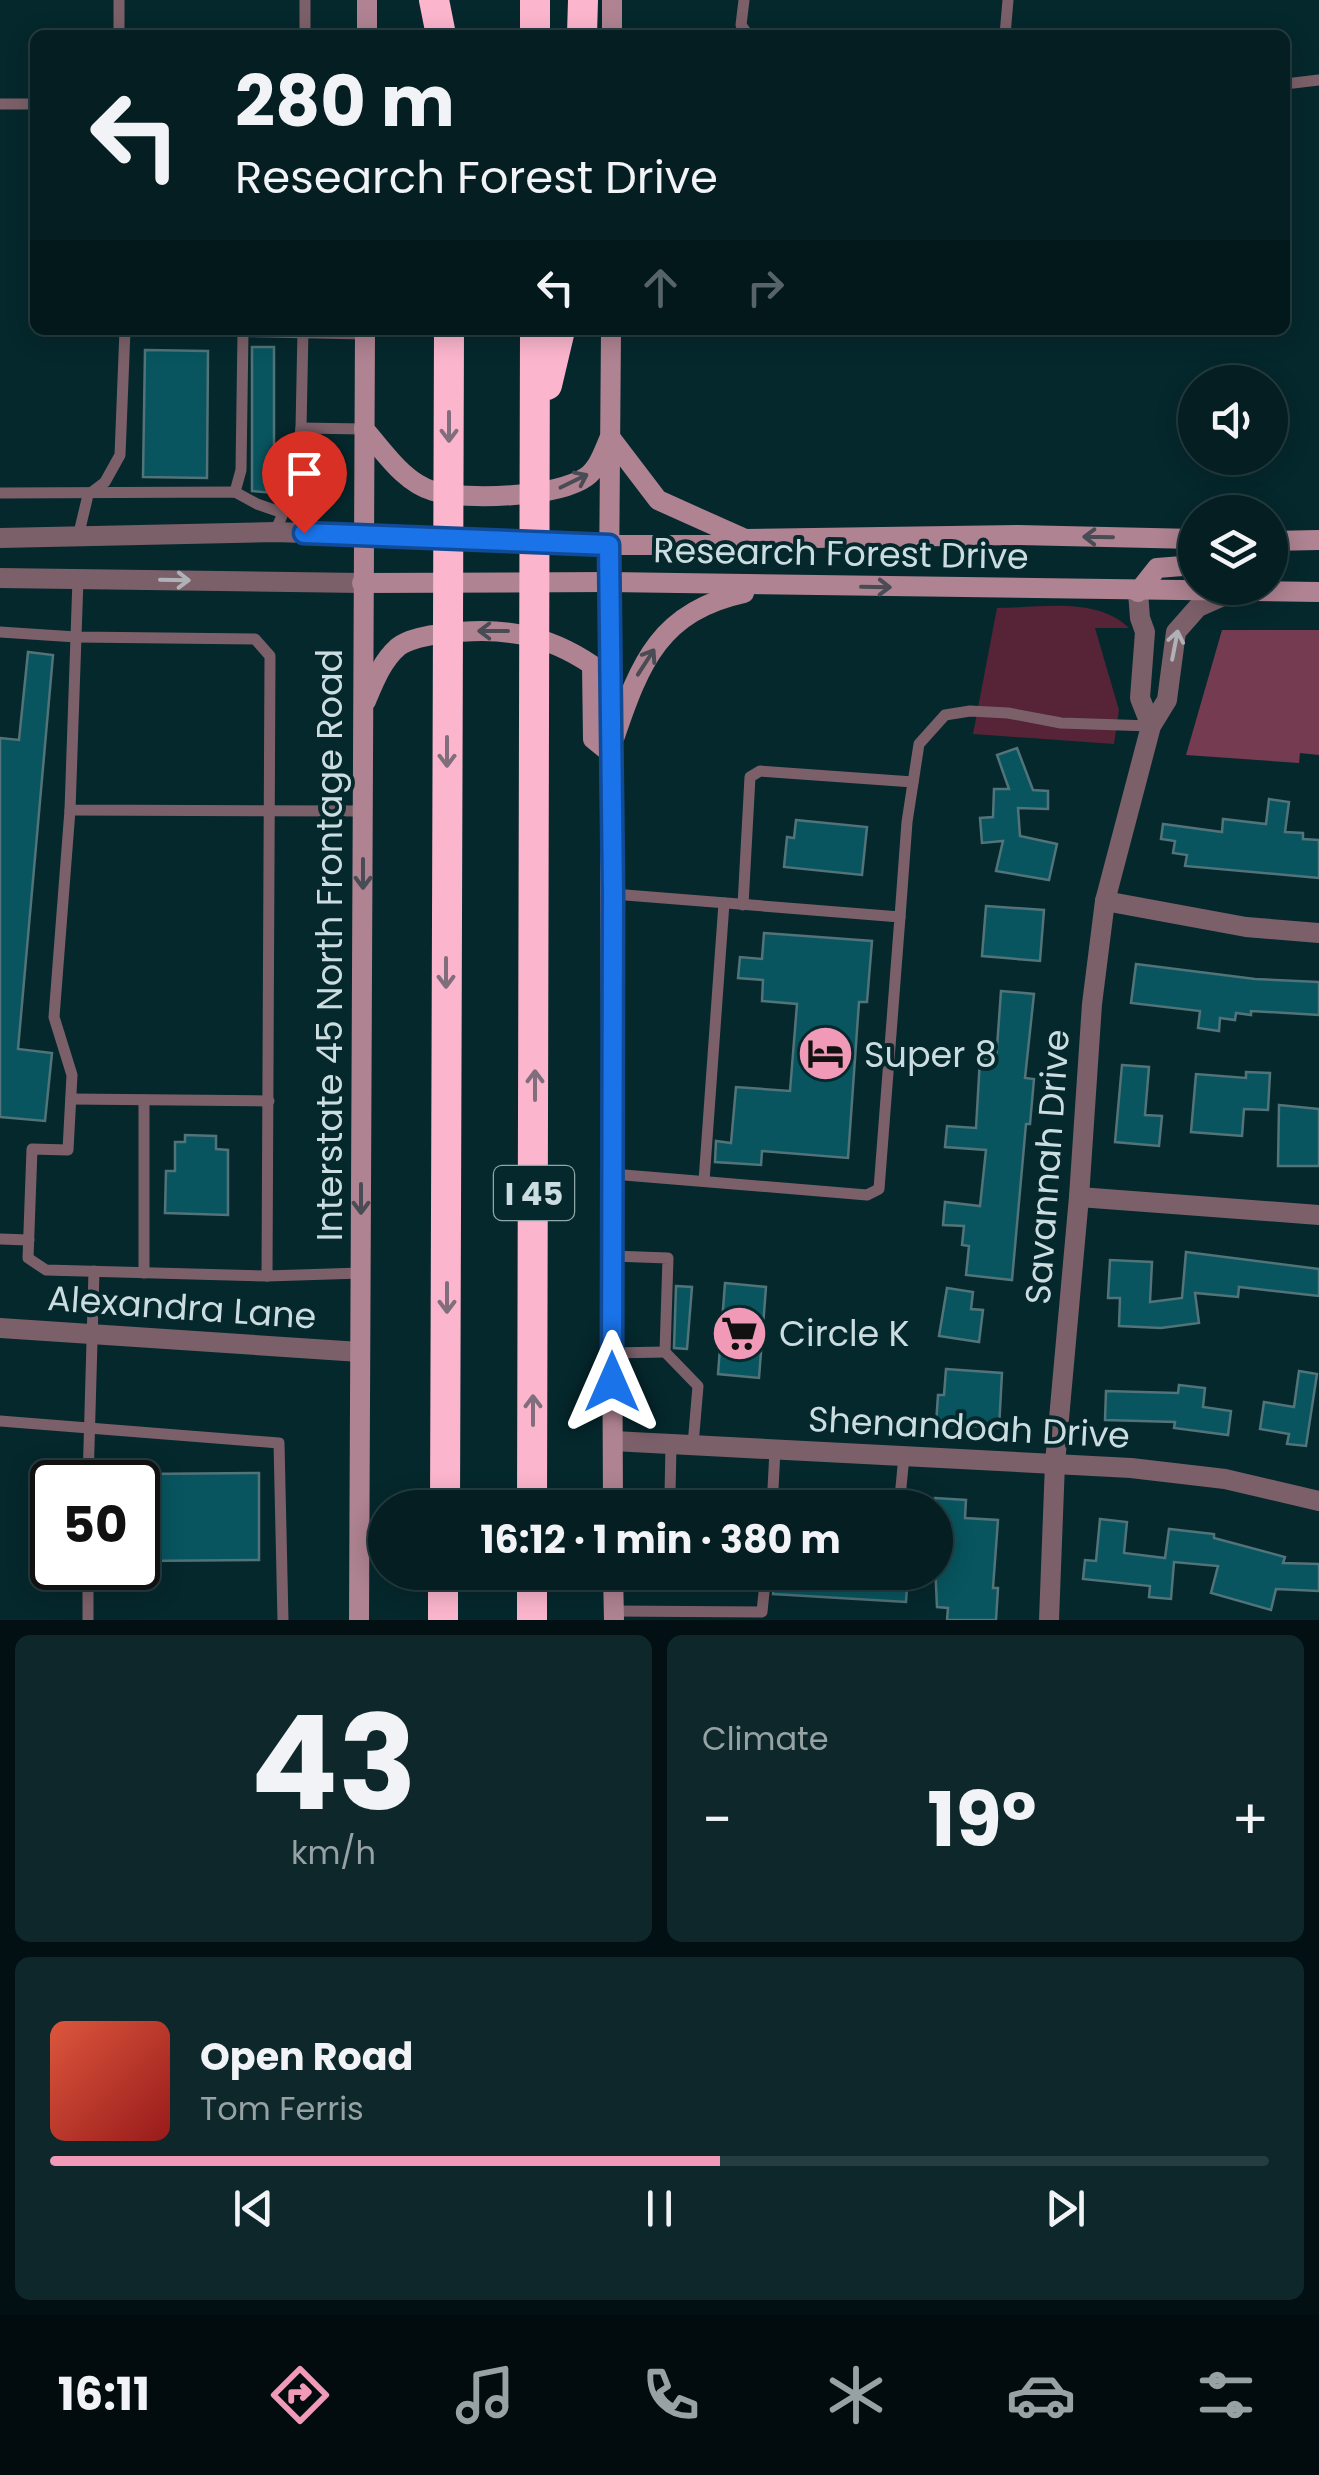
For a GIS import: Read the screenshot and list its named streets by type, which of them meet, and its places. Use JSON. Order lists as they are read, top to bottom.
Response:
{
  "streets": {
    "highway": ["I 45"],
    "main road": ["Research Forest Drive", "Interstate 45 North Frontage Road"],
    "street": ["Savannah Drive", "Alexandra Lane", "Shenandoah Drive"]
  },
  "crossings": [
    ["Research Forest Drive", "Interstate 45 North Frontage Road"],
    ["Research Forest Drive", "Savannah Drive"],
    ["Interstate 45 North Frontage Road", "Alexandra Lane"],
    ["Savannah Drive", "Shenandoah Drive"]
  ],
  "one_way": ["Interstate 45 North Frontage Road"],
  "places": {
    "hotel": ["Super 8"],
    "supermarket": ["Circle K"]
  },
  "page": {
    "turn": ["280 m", "Research Forest Drive"],
    "limit": "50",
    "trip": "16:12 · 1 min · 380 m",
    "tile": [
      ["43", "km/h"],
      "Climate"
    ],
    "heat": ["−", "19°", "+"],
    "song": ["Open Road", "Tom Ferris"],
    "tabs": "16:11"
  }
}
